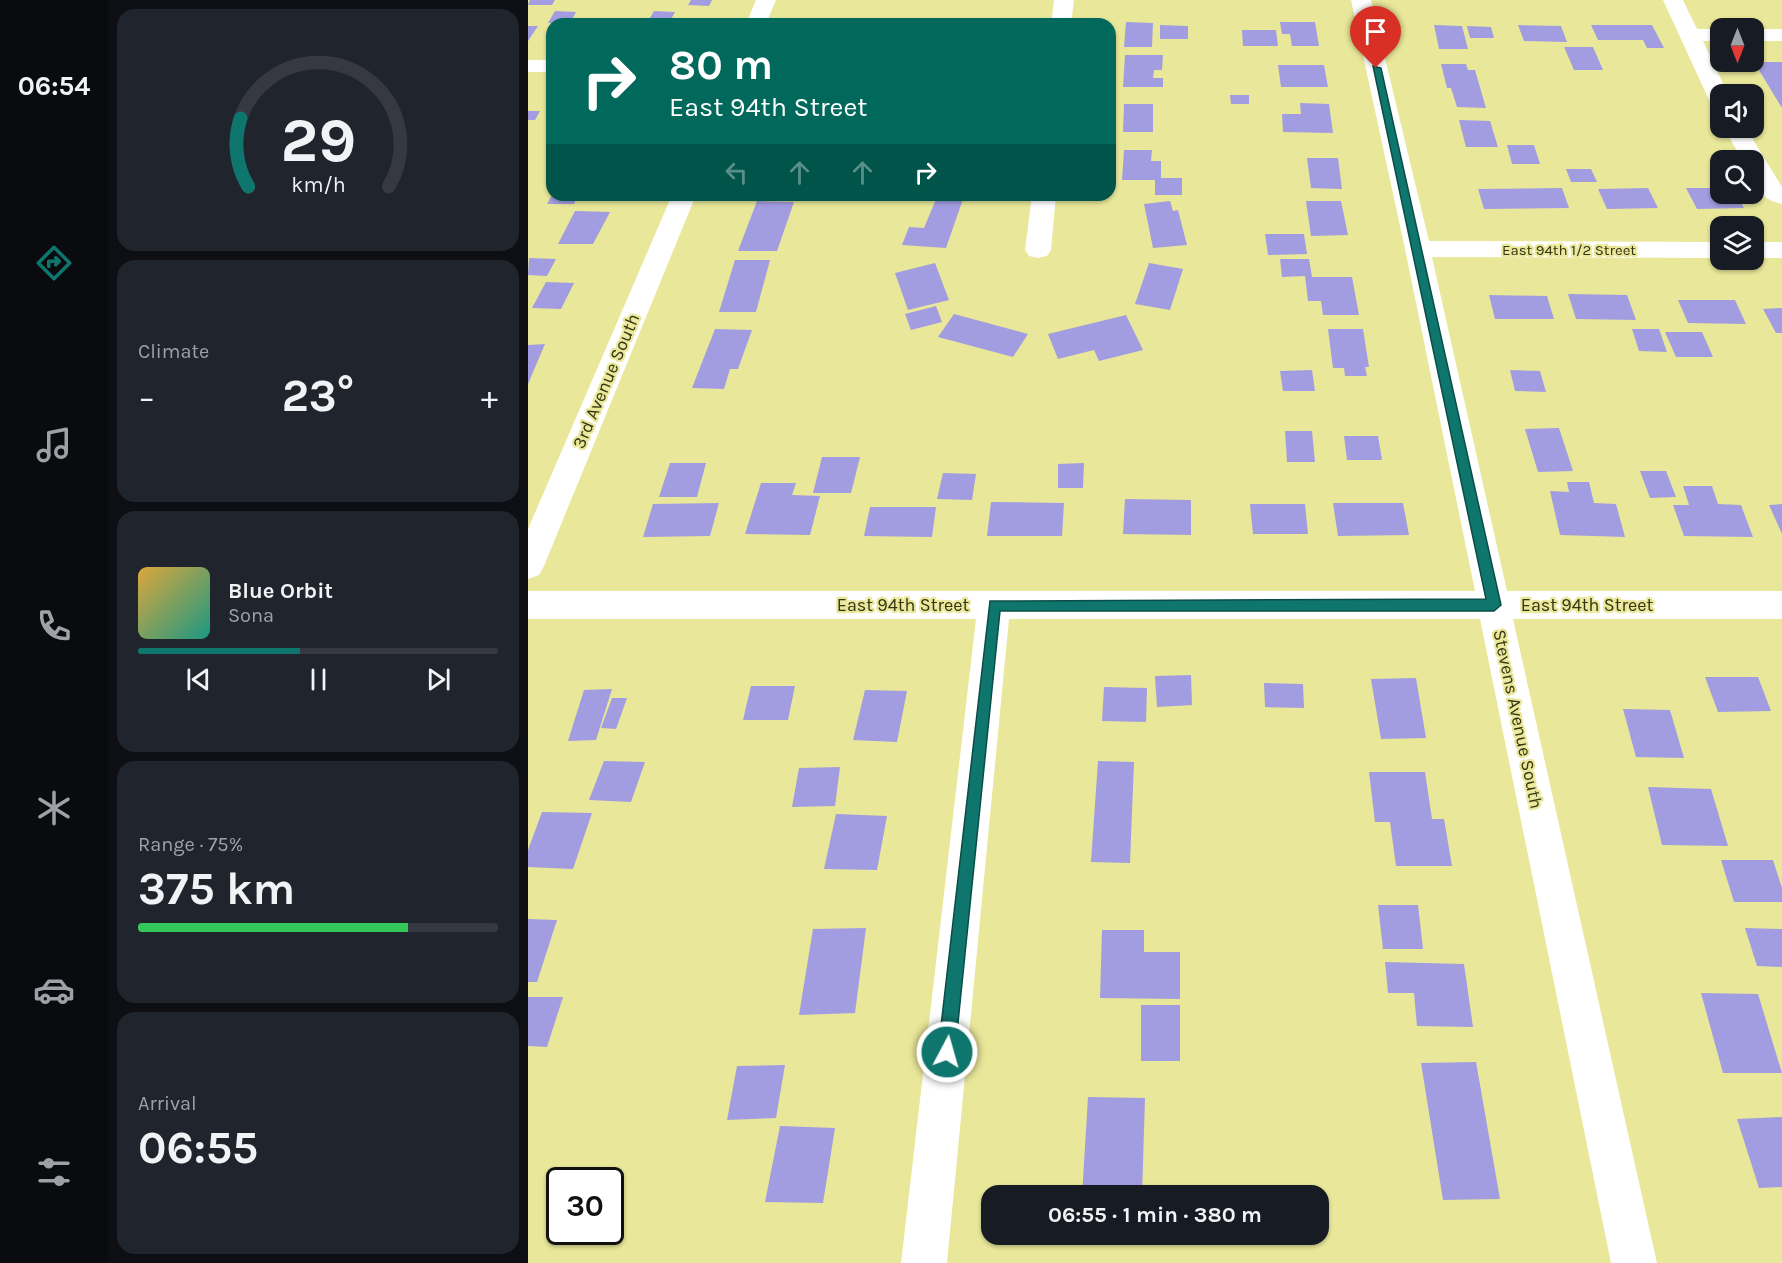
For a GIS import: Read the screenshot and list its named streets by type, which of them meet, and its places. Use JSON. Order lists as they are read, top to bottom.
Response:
{
  "streets": {
    "street": [
      "East 94th 1/2 Street",
      "3rd Avenue South",
      "East 94th Street",
      "Stevens Avenue South"
    ]
  },
  "crossings": [
    ["East 94th 1/2 Street", "Stevens Avenue South"],
    ["East 94th Street", "Stevens Avenue South"]
  ],
  "north": "bottom",
  "page": {
    "tabs": "06:54",
    "turn": ["80 m", "East 94th Street"],
    "tile": [
      "Climate",
      ["Range · 75%", "375 km"],
      ["Arrival", "06:55"]
    ],
    "heat": ["−", "23°", "+"],
    "song": ["Blue Orbit", "Sona"],
    "limit": "30",
    "trip": "06:55 · 1 min · 380 m",
    "gauge": ["29", "km/h"]
  }
}
